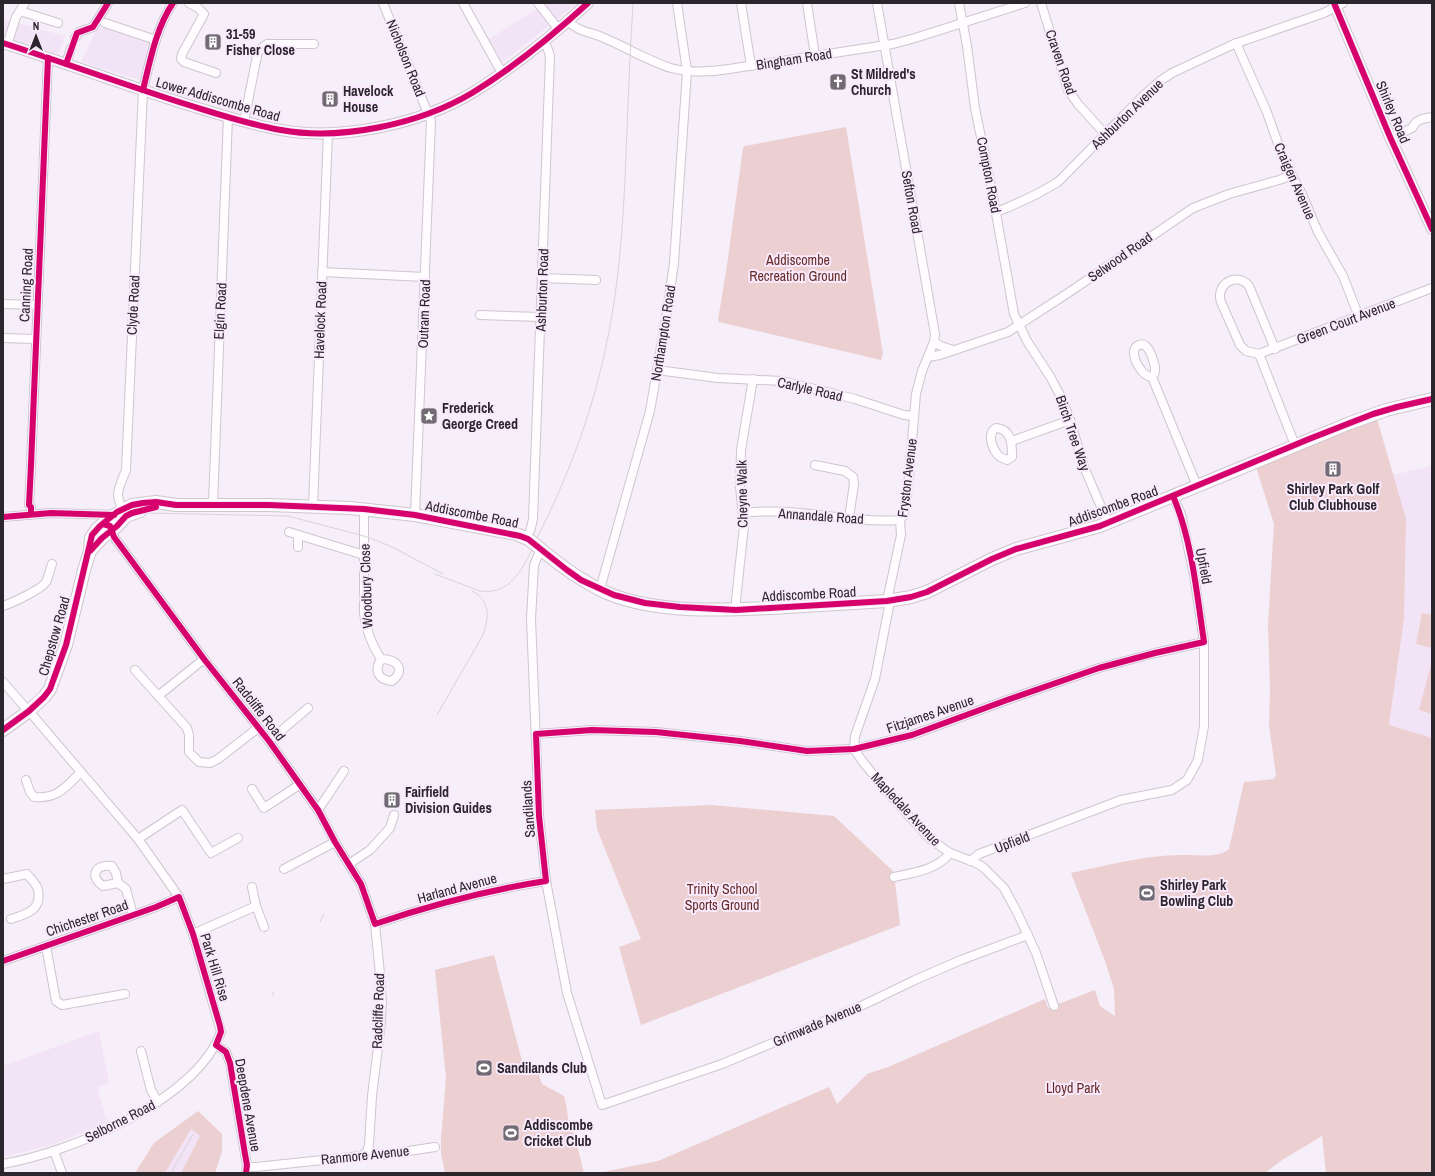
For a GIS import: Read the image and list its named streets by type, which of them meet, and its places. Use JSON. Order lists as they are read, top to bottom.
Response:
{
  "streets": {
    "highway": ["Addiscombe Road", "Chepstow Road"],
    "main road": ["Lower Addiscombe Road", "Shirley Road"],
    "street": [
      "Nicholson Road",
      "Bingham Road",
      "Craven Road",
      "Ashburton Avenue",
      "Compton Road",
      "Craigen Avenue",
      "Sefton Road",
      "Selwood Road",
      "Canning Road",
      "Ashburton Road",
      "Clyde Road",
      "Elgin Road",
      "Outram Road",
      "Havelock Road",
      "Green Court Avenue",
      "Northampton Road",
      "Carlyle Road",
      "Birch Tree Way",
      "Fryston Avenue",
      "Cheyne Walk",
      "Annandale Road",
      "Upfield",
      "Woodbury Close",
      "Radcliffe Road",
      "Fitzjames Avenue",
      "Sandilands",
      "Mapledale Avenue",
      "Harland Avenue",
      "Chichester Road",
      "Park Hill Rise",
      "Grimwade Avenue",
      "Deepdene Avenue",
      "Selborne Road",
      "Ranmore Avenue"
    ]
  },
  "crossings": [
    ["Nicholson Road", "Lower Addiscombe Road"],
    ["Nicholson Road", "Outram Road"],
    ["Bingham Road", "Lower Addiscombe Road"],
    ["Bingham Road", "Compton Road"],
    ["Bingham Road", "Sefton Road"],
    ["Bingham Road", "Northampton Road"],
    ["Craven Road", "Ashburton Avenue"],
    ["Lower Addiscombe Road", "Canning Road"],
    ["Lower Addiscombe Road", "Ashburton Road"],
    ["Lower Addiscombe Road", "Clyde Road"],
    ["Lower Addiscombe Road", "Elgin Road"],
    ["Lower Addiscombe Road", "Outram Road"],
    ["Lower Addiscombe Road", "Havelock Road"],
    ["Shirley Road", "Ashburton Avenue"],
    ["Ashburton Avenue", "Compton Road"],
    ["Ashburton Avenue", "Craigen Avenue"],
    ["Compton Road", "Selwood Road"],
    ["Compton Road", "Birch Tree Way"],
    ["Craigen Avenue", "Selwood Road"],
    ["Craigen Avenue", "Green Court Avenue"],
    ["Sefton Road", "Selwood Road"],
    ["Sefton Road", "Fryston Avenue"],
    ["Selwood Road", "Birch Tree Way"],
    ["Selwood Road", "Fryston Avenue"],
    ["Canning Road", "Addiscombe Road"],
    ["Ashburton Road", "Addiscombe Road"],
    ["Ashburton Road", "Sandilands"],
    ["Clyde Road", "Addiscombe Road"],
    ["Elgin Road", "Addiscombe Road"],
    ["Outram Road", "Addiscombe Road"],
    ["Havelock Road", "Addiscombe Road"],
    ["Northampton Road", "Carlyle Road"],
    ["Northampton Road", "Addiscombe Road"],
    ["Carlyle Road", "Fryston Avenue"],
    ["Carlyle Road", "Cheyne Walk"],
    ["Birch Tree Way", "Addiscombe Road"],
    ["Fryston Avenue", "Addiscombe Road"],
    ["Fryston Avenue", "Annandale Road"],
    ["Cheyne Walk", "Addiscombe Road"],
    ["Cheyne Walk", "Annandale Road"],
    ["Addiscombe Road", "Upfield"],
    ["Addiscombe Road", "Woodbury Close"],
    ["Addiscombe Road", "Chepstow Road"],
    ["Addiscombe Road", "Radcliffe Road"],
    ["Addiscombe Road", "Sandilands"],
    ["Upfield", "Fitzjames Avenue"],
    ["Upfield", "Mapledale Avenue"],
    ["Chepstow Road", "Radcliffe Road"],
    ["Chepstow Road", "Park Hill Rise"],
    ["Radcliffe Road", "Harland Avenue"],
    ["Radcliffe Road", "Ranmore Avenue"],
    ["Fitzjames Avenue", "Sandilands"],
    ["Fitzjames Avenue", "Mapledale Avenue"],
    ["Sandilands", "Harland Avenue"],
    ["Sandilands", "Grimwade Avenue"],
    ["Mapledale Avenue", "Grimwade Avenue"],
    ["Chichester Road", "Park Hill Rise"],
    ["Park Hill Rise", "Deepdene Avenue"],
    ["Park Hill Rise", "Selborne Road"],
    ["Deepdene Avenue", "Selborne Road"],
    ["Deepdene Avenue", "Ranmore Avenue"]
  ],
  "parks": ["Addiscombe Recreation Ground", "Trinity School Sports Ground", "Lloyd Park"],
  "places": {
    "building": [
      "31-59 Fisher Close",
      "Havelock House",
      "Shirley Park Golf Club Clubhouse",
      "Fairfield Division Guides"
    ],
    "church": ["St Mildred's Church"],
    "place": ["Frederick George Creed"],
    "sports": ["Shirley Park Bowling Club", "Sandilands Club", "Addiscombe Cricket Club"]
  },
  "north": "top"
}
